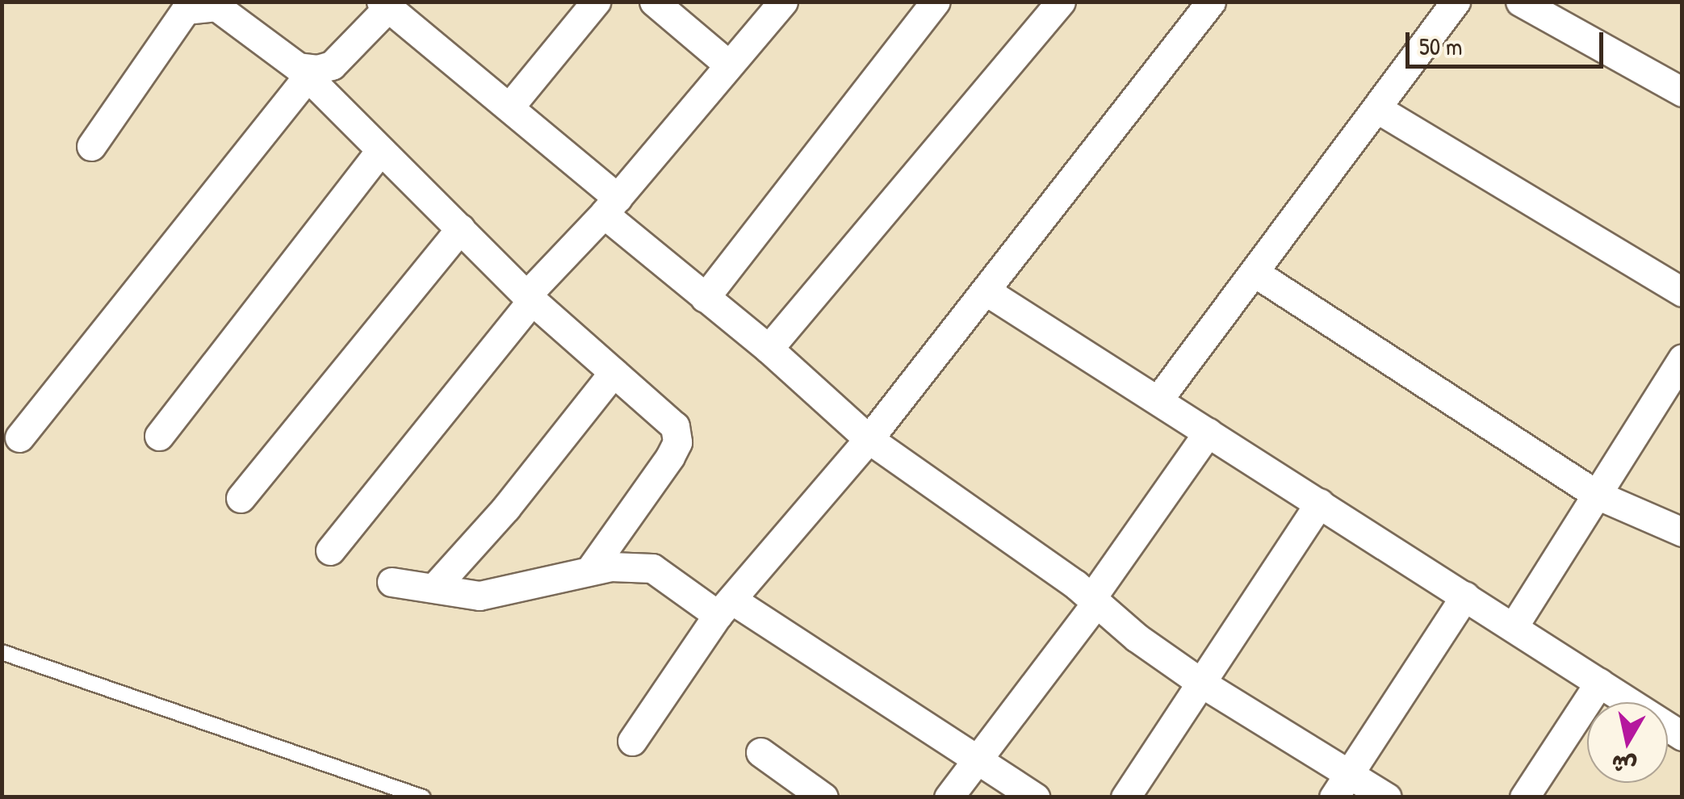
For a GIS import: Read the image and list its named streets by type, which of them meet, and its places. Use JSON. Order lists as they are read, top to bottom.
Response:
{
  "scale_bar": "50 m",
  "north": "bottom"
}
